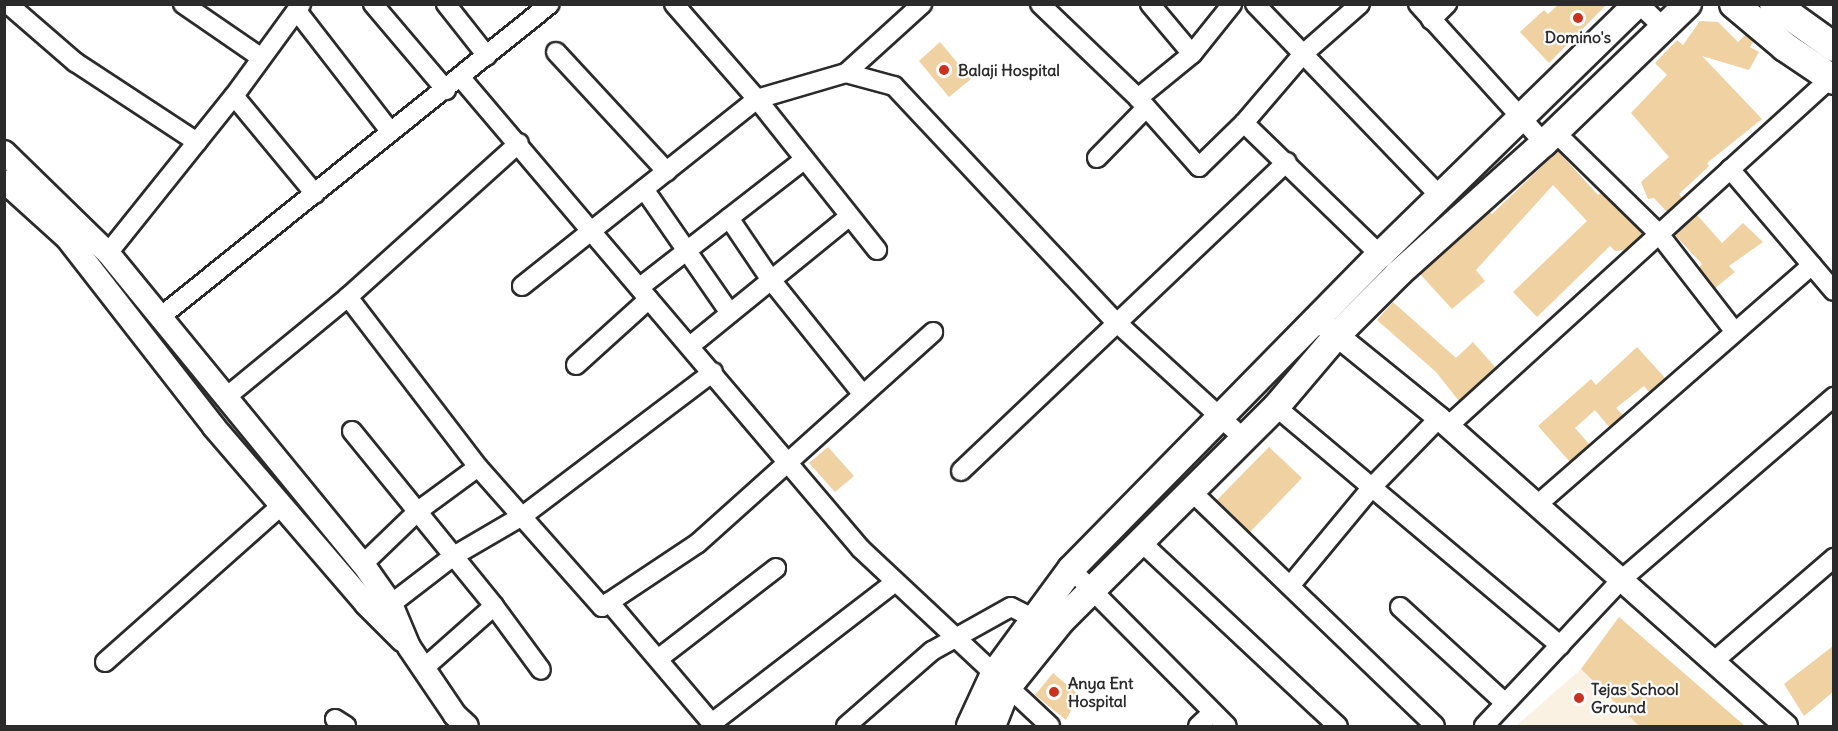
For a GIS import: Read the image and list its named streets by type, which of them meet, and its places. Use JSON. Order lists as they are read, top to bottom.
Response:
{
  "places": [
    "Domino's",
    "Balaji Hospital",
    "Anya Ent Hospital",
    "Tejas School Ground"
  ]
}
